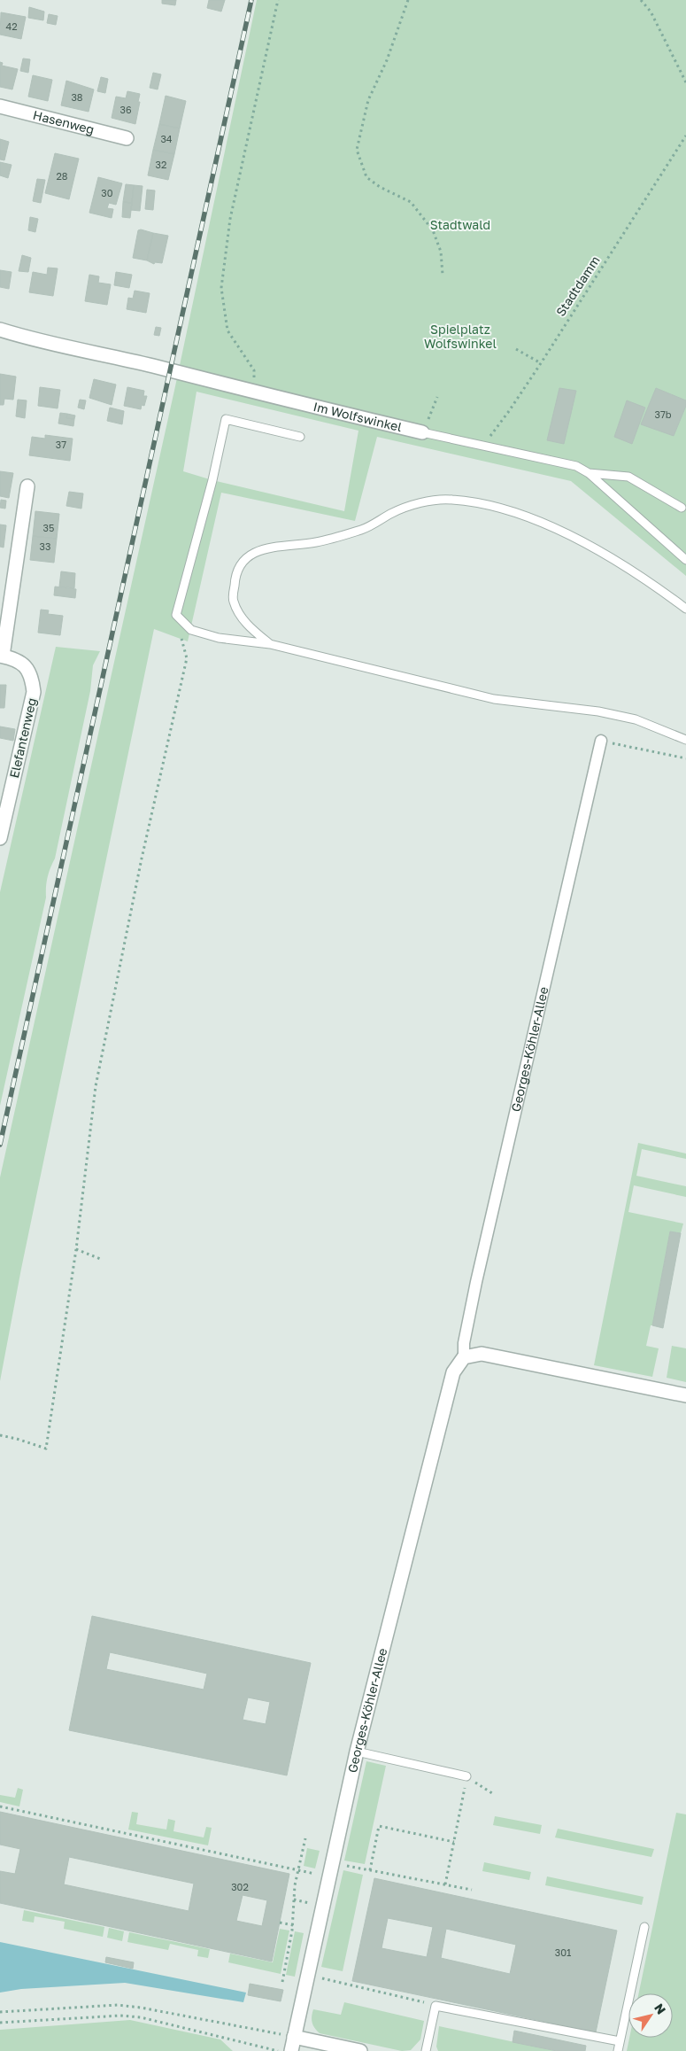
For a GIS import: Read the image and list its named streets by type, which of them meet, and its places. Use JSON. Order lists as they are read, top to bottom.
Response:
{
  "streets": {
    "street": [
      "Hasenweg",
      "Im Wolfswinkel",
      "Elefantenweg",
      "Georges-Köhler-Allee"
    ],
    "path": ["Stadtdamm"]
  },
  "crossings": [
    ["Stadtdamm", "Im Wolfswinkel"]
  ],
  "parks": ["Stadtwald", "Spielplatz Wolfswinkel"],
  "house_numbers": [
    "42",
    "38",
    "36",
    "34",
    "32",
    "28",
    "30",
    "37b",
    "37",
    "35",
    "33",
    "302",
    "301"
  ],
  "north": "top right"
}
